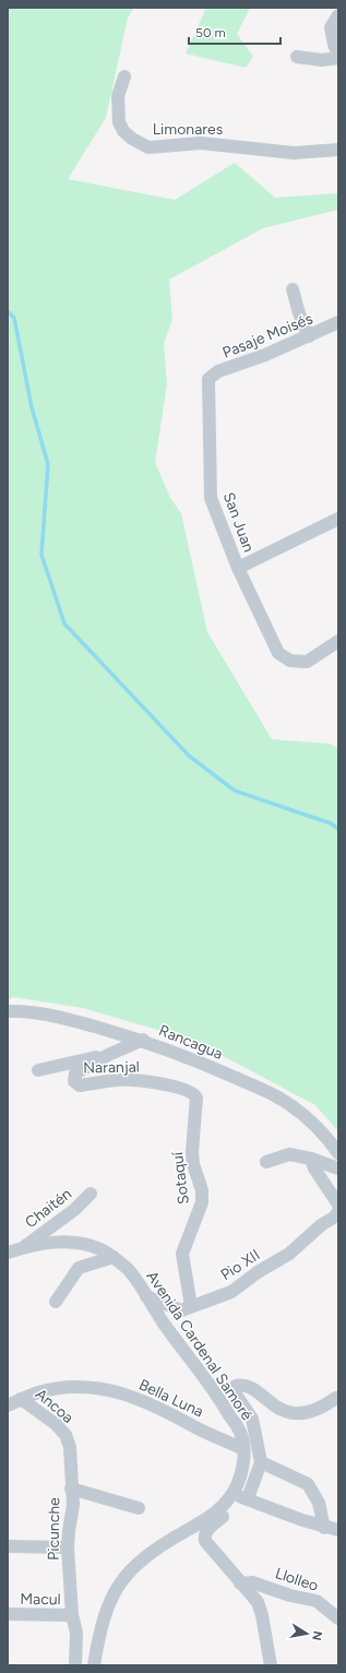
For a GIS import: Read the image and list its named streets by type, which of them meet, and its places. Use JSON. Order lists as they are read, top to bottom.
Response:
{
  "streets": {
    "street": [
      "Limonares",
      "Pasaje Moisés",
      "San Juan",
      "Rancagua",
      "Naranjal",
      "Sotaquí",
      "Chaitén",
      "Pio XII",
      "Avenida Cardenal Samoré",
      "Bella Luna",
      "Ancoa",
      "Picunche",
      "Llolleo",
      "Macul"
    ]
  },
  "crossings": [
    ["Pasaje Moisés", "San Juan"],
    ["Rancagua", "Naranjal"],
    ["Naranjal", "Sotaquí"],
    ["Sotaquí", "Pio XII"],
    ["Chaitén", "Avenida Cardenal Samoré"],
    ["Pio XII", "Avenida Cardenal Samoré"],
    ["Avenida Cardenal Samoré", "Bella Luna"],
    ["Bella Luna", "Ancoa"],
    ["Ancoa", "Picunche"],
    ["Picunche", "Macul"]
  ],
  "scale_bar": "50 m",
  "north": "right"
}
